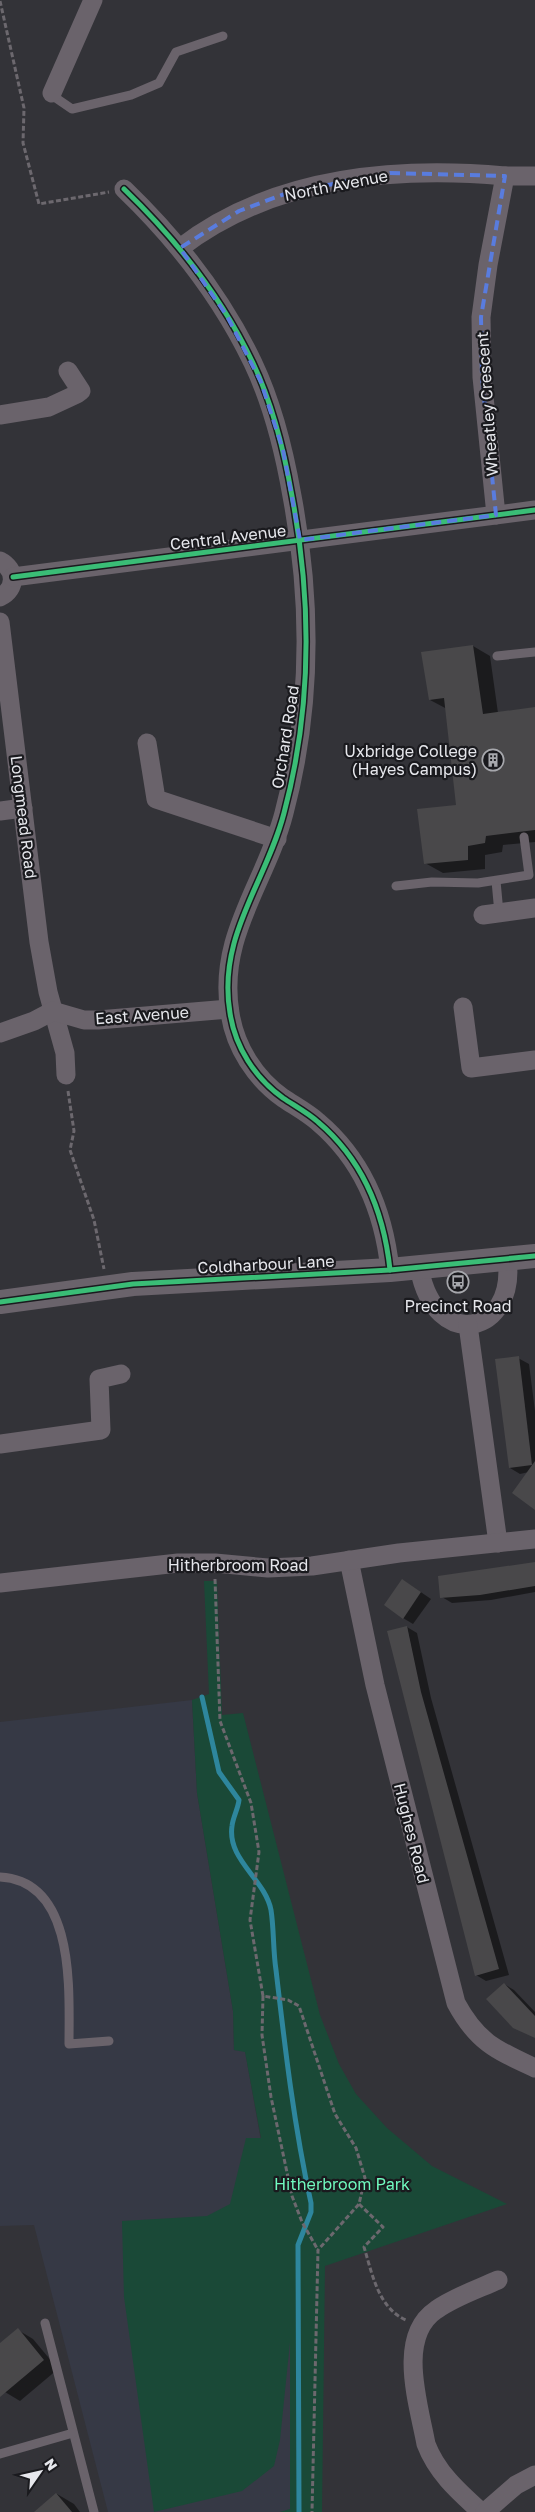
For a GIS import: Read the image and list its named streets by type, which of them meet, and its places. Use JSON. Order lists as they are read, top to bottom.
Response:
{
  "streets": {
    "street": [
      "North Avenue",
      "Wheatley Crescent",
      "Central Avenue",
      "Orchard Road",
      "Longmead Road",
      "East Avenue",
      "Coldharbour Lane",
      "Hitherbroom Road",
      "Hughes Road"
    ]
  },
  "crossings": [
    ["North Avenue", "Wheatley Crescent"],
    ["North Avenue", "Orchard Road"],
    ["Wheatley Crescent", "Central Avenue"],
    ["Central Avenue", "Orchard Road"],
    ["Orchard Road", "East Avenue"],
    ["Orchard Road", "Coldharbour Lane"],
    ["Longmead Road", "East Avenue"],
    ["Hitherbroom Road", "Hughes Road"]
  ],
  "parks": ["Hitherbroom Park"],
  "places": {
    "building": ["Uxbridge College (Hayes Campus)"],
    "bus stop": ["Precinct Road"]
  },
  "north": "top right"
}
